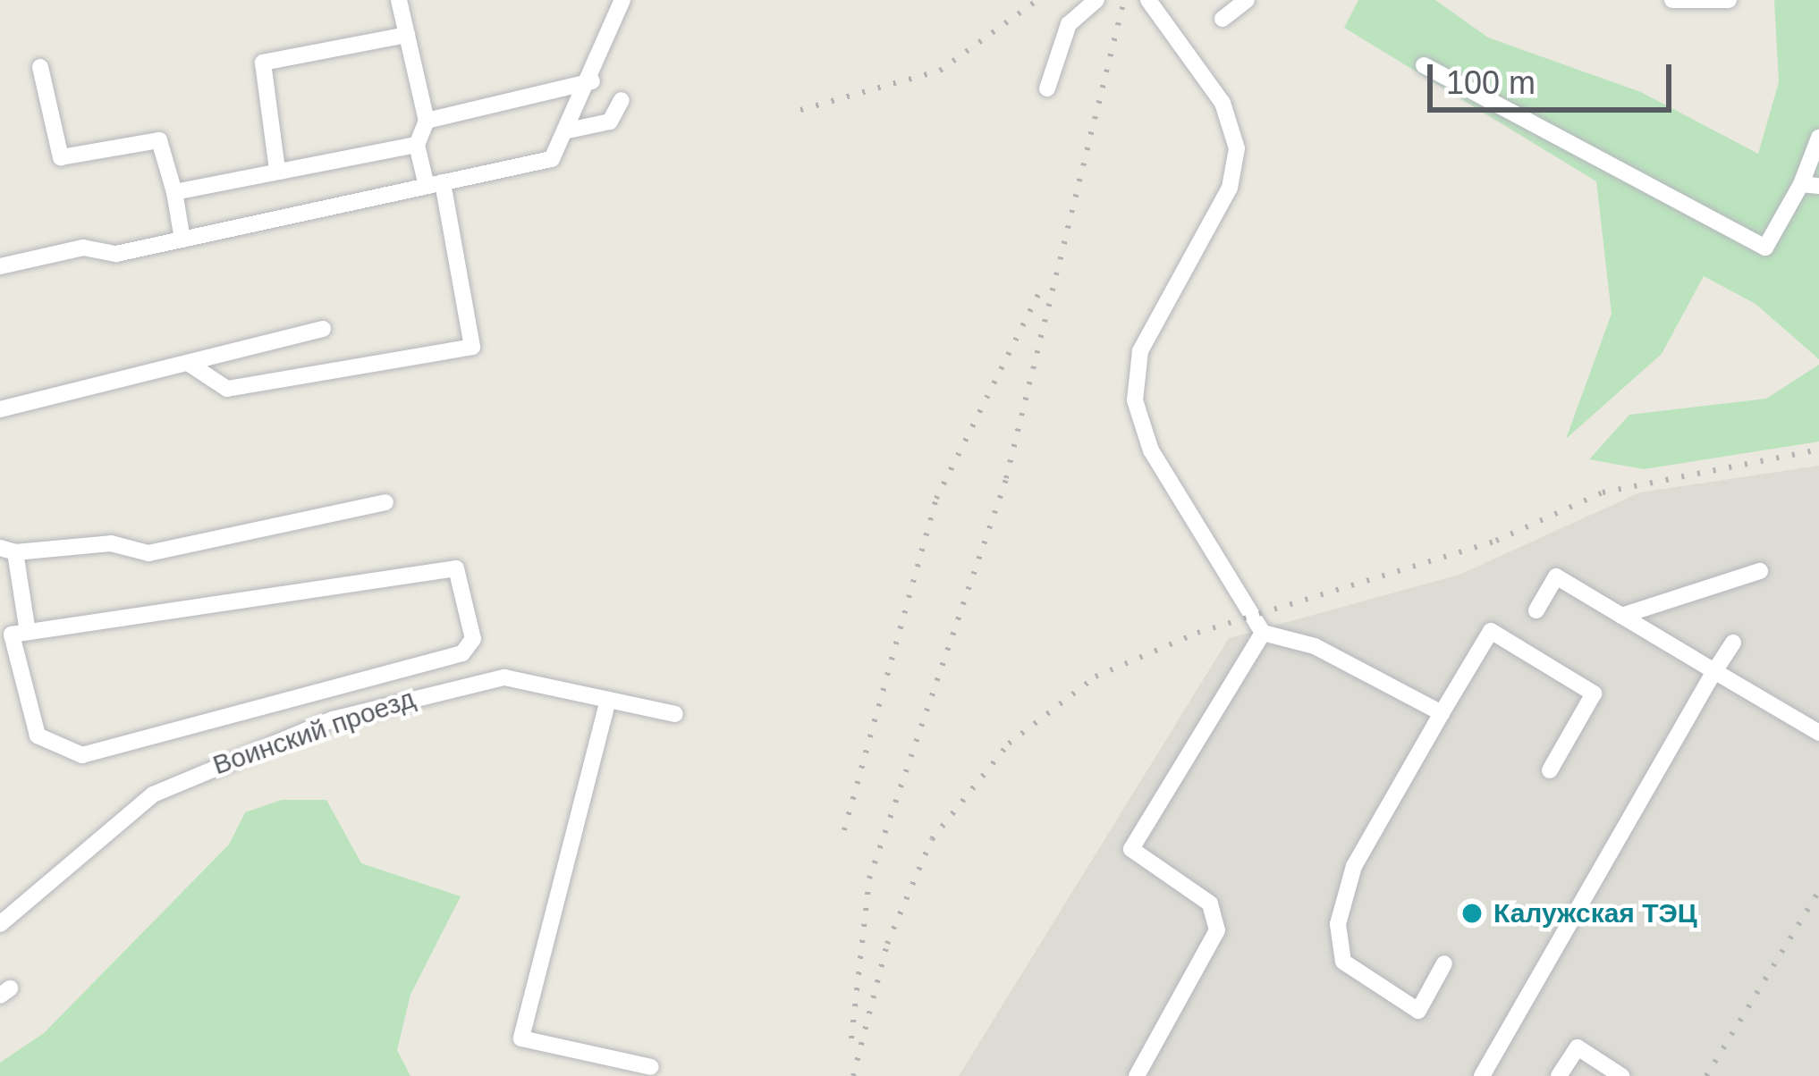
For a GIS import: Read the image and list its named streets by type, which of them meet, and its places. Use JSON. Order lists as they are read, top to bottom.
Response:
{
  "streets": {
    "street": ["Воинский проезд"]
  },
  "places": ["Калужская ТЭЦ"],
  "scale_bar": "100 m"
}
